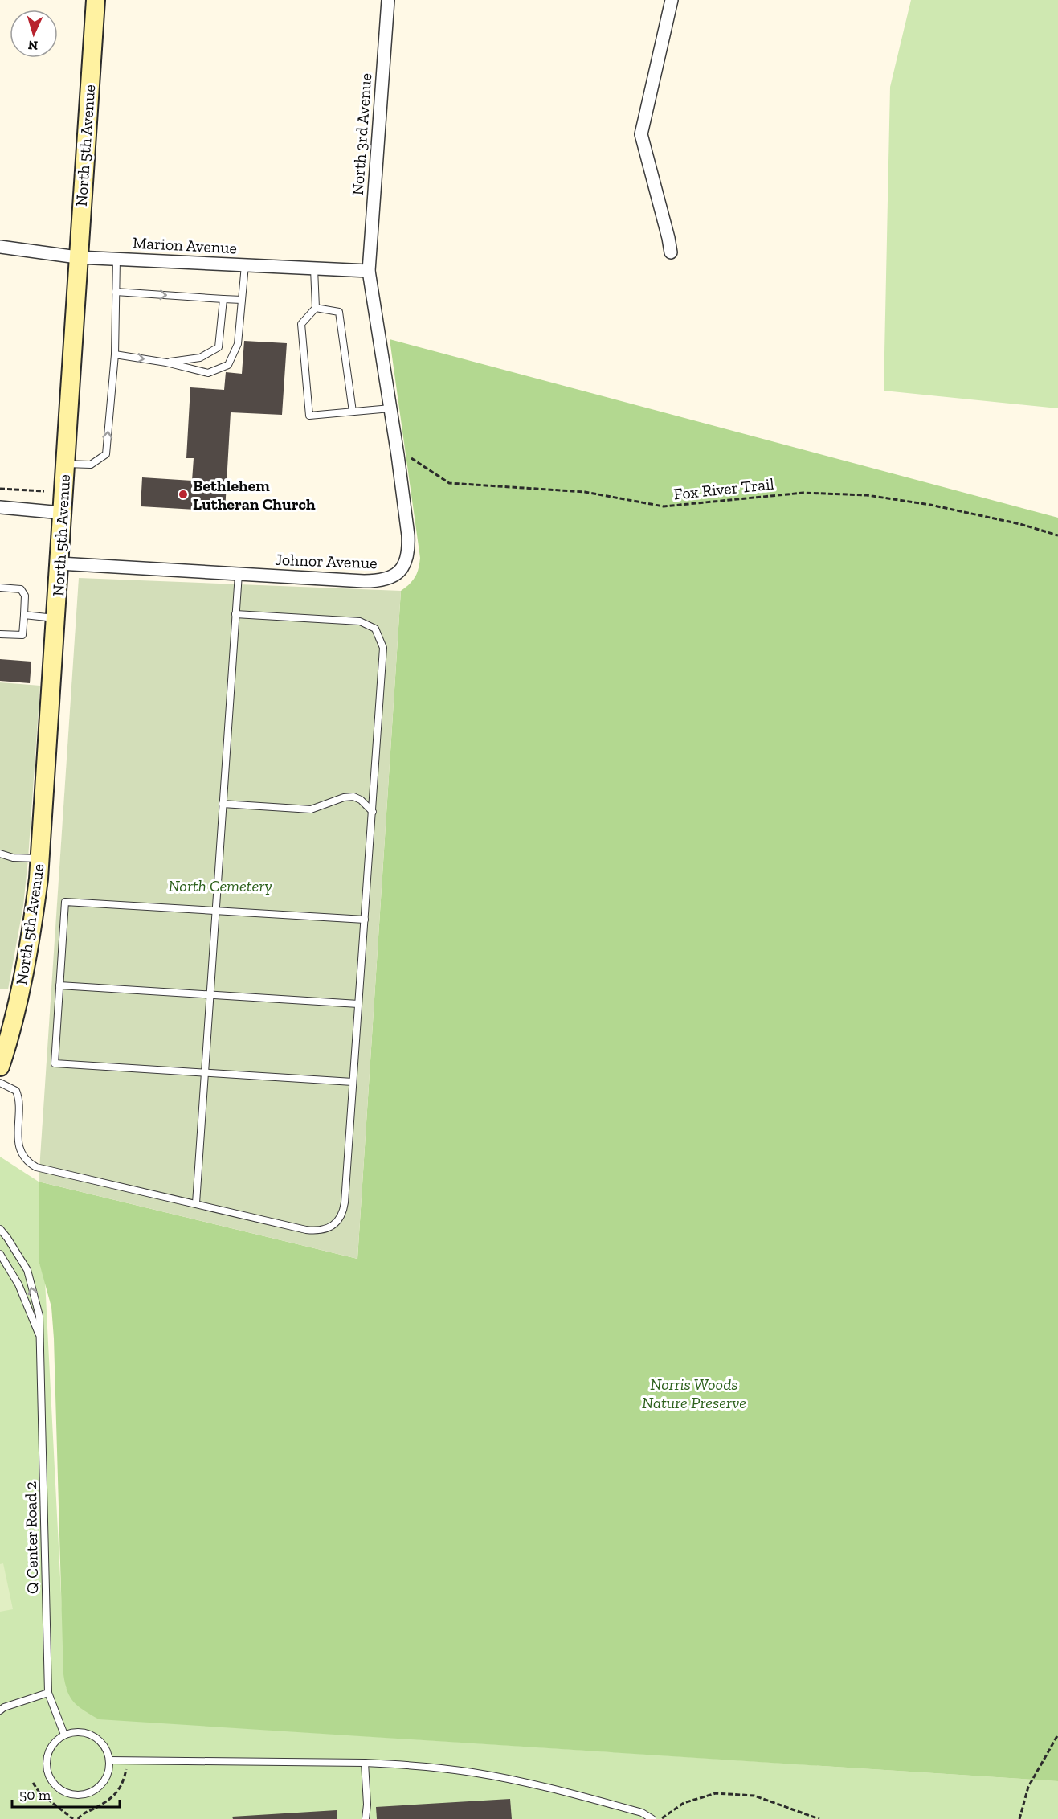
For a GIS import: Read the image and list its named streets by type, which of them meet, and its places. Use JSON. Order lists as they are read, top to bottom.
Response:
{
  "streets": {
    "main road": ["North 5th Avenue"],
    "street": ["North 3rd Avenue", "Marion Avenue", "Johnor Avenue"],
    "lane": ["Q Center Road 2"],
    "path": ["Fox River Trail"]
  },
  "crossings": [
    ["North 3rd Avenue", "Marion Avenue"],
    ["North 3rd Avenue", "Johnor Avenue"],
    ["North 5th Avenue", "Marion Avenue"],
    ["North 5th Avenue", "Johnor Avenue"],
    ["Marion Avenue", "Johnor Avenue"],
    ["Fox River Trail", "Johnor Avenue"]
  ],
  "parks": ["North Cemetery", "Norris Woods Nature Preserve"],
  "places": ["Bethlehem Lutheran Church"],
  "scale_bar": "50 m",
  "north": "bottom"
}
